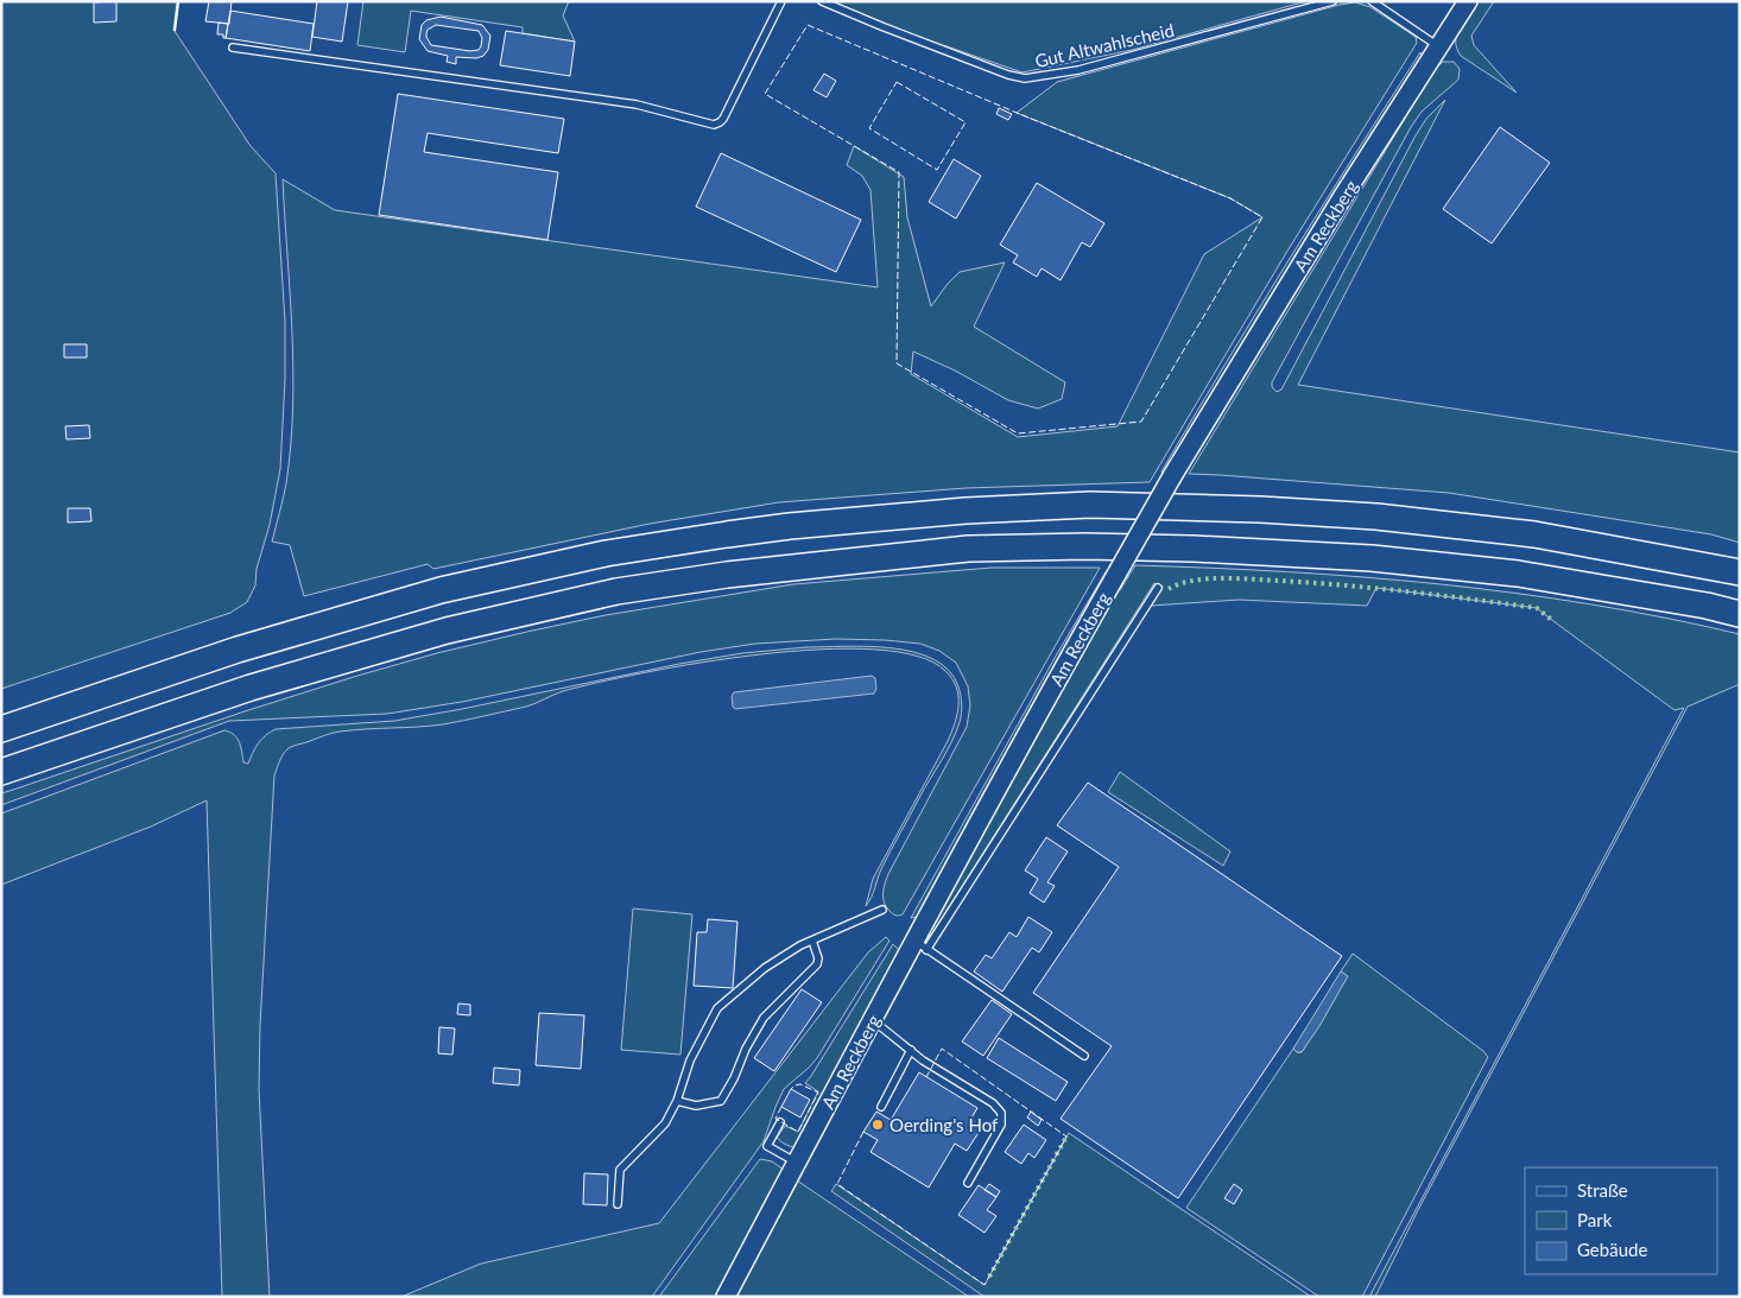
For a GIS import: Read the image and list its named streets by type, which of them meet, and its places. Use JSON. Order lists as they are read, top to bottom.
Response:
{
  "streets": {
    "street": ["Am Reckberg"],
    "lane": ["Gut Altwahlscheid"]
  },
  "places": ["Oerding's Hof"],
  "legend": ["Straße", "Park", "Gebäude"]
}
